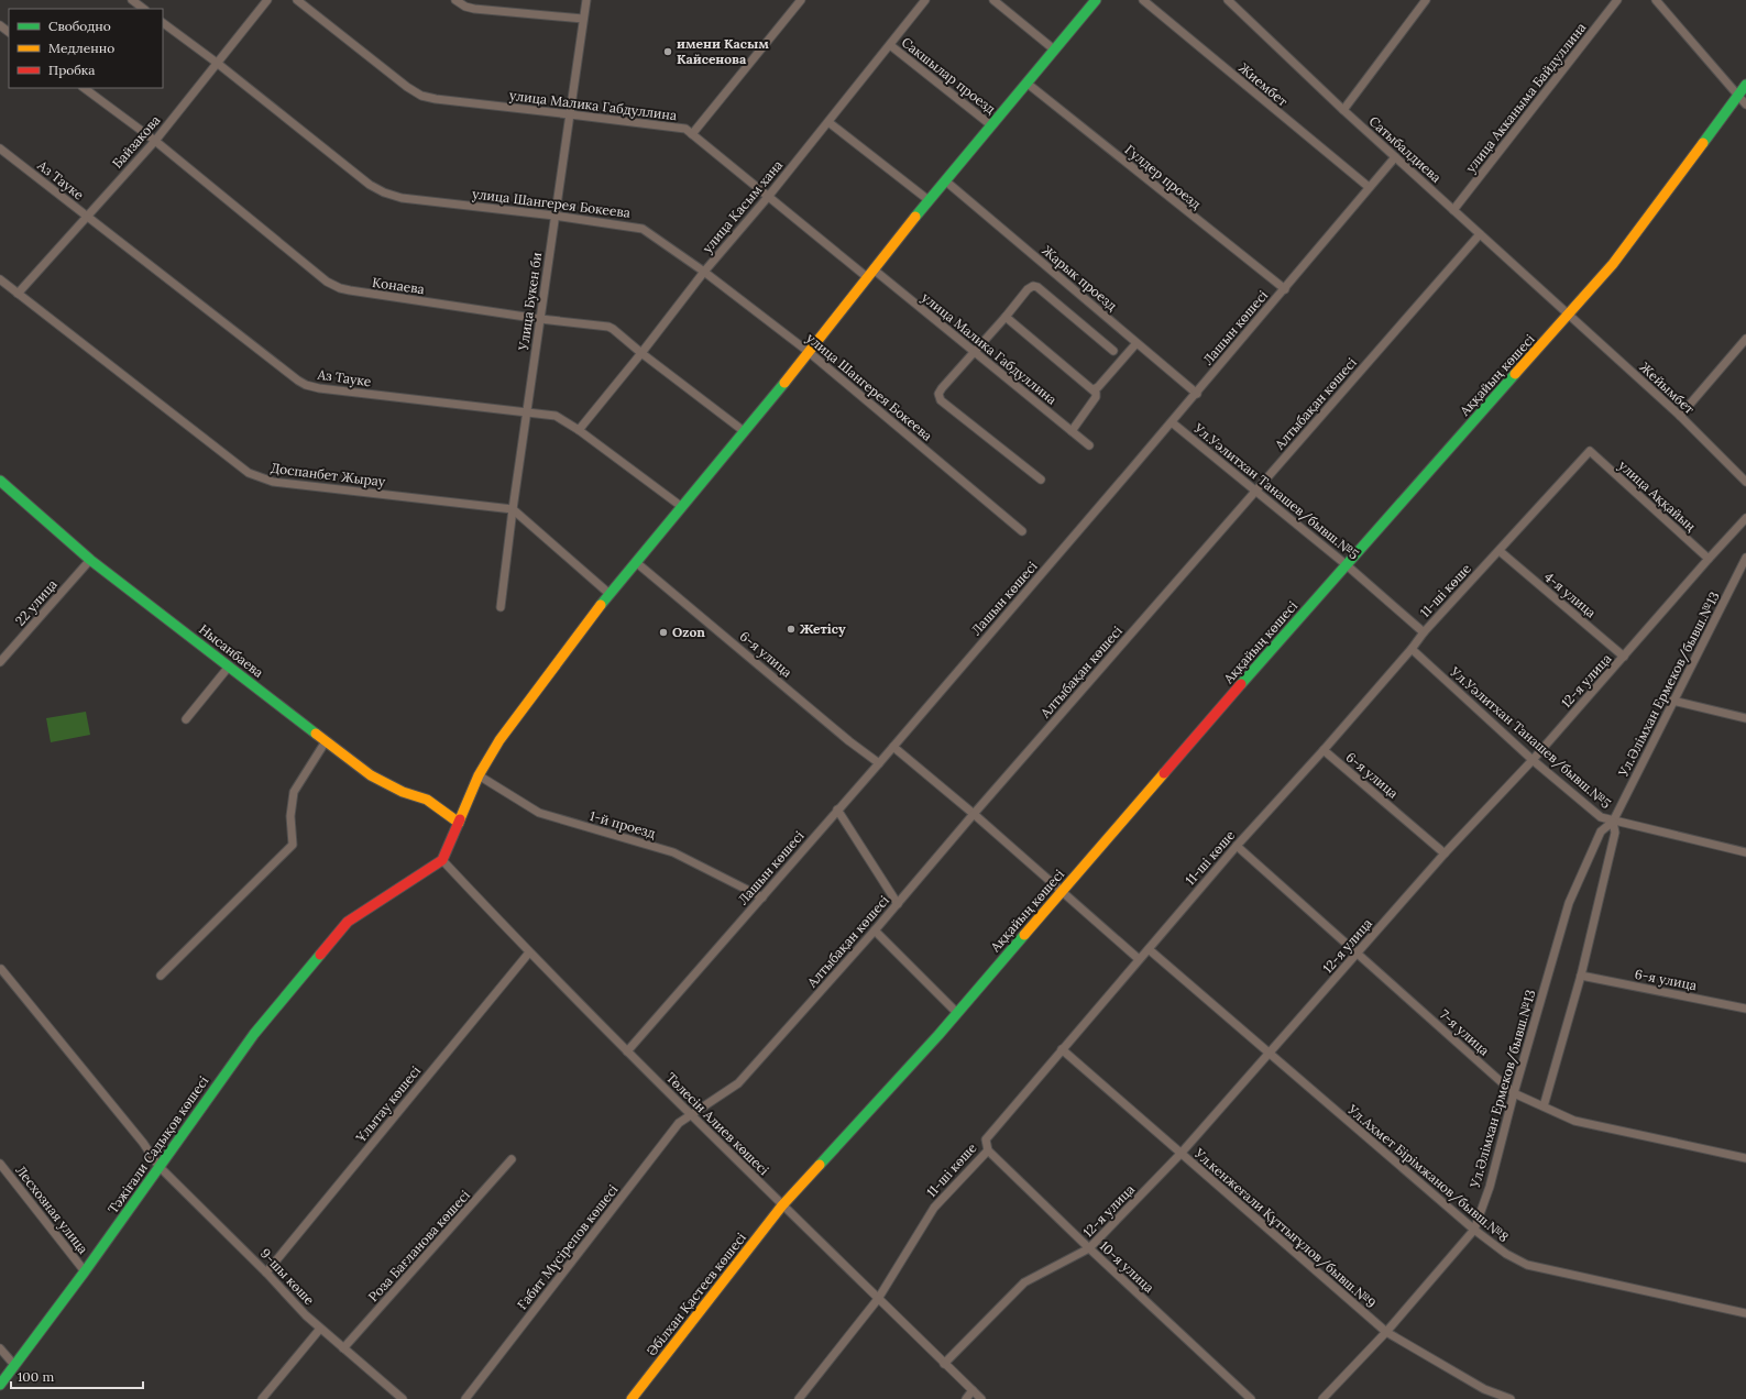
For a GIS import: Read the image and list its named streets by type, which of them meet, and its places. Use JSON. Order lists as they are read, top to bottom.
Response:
{
  "streets": {
    "street": [
      "Сакшылар проезд",
      "Жиембет",
      "улица Акканыма Байдуллина",
      "улица Малика Габдуллина",
      "Байзакова",
      "Сатыбалдиева",
      "Гулдер проезд",
      "Аз Тауке",
      "улица Шангерея Бокеева",
      "улица Касым хана",
      "Жарык проезд",
      "Конаева",
      "Улица Букен би",
      "Лашын көшесі",
      "Аққайың көшесі",
      "Жейымбет",
      "Алтыбақан көшесі",
      "Доспанбет Жырау",
      "Ул.Уәлитхан Танашев/бывш.№5",
      "улица Аққайың",
      "11-ші көше",
      "4-я улица",
      "22 улица",
      "Нысанбаева",
      "6-я улица",
      "12-я улица",
      "Ул.Әлімхан Ермеков/бывш.№13",
      "1-й проезд",
      "7-я улица",
      "Ұлытау көшесi",
      "Төлесін Алиев көшесі",
      "Тәжіғали Садықов көшесі",
      "Ул.Ахмет Бірімжанов/бывш.№8",
      "Лесхозная улица",
      "Ул.кенжеғали Құттығұлов/бывш.№9",
      "Роза Бағланова көшесi",
      "Ғабит Мүсірепов көшесi",
      "10-я улица",
      "9-шы көше",
      "Әбілхан Қастеев көшесi"
    ]
  },
  "crossings": [
    ["Сакшылар проезд", "улица Касым хана"],
    ["Жиембет", "Лашын көшесі"],
    ["улица Акканыма Байдуллина", "Сатыбалдиева"],
    ["улица Малика Габдуллина", "улица Касым хана"],
    ["улица Малика Габдуллина", "Улица Букен би"],
    ["Байзакова", "Аз Тауке"],
    ["Байзакова", "улица Шангерея Бокеева"],
    ["Байзакова", "Конаева"],
    ["Байзакова", "Доспанбет Жырау"],
    ["Сатыбалдиева", "Лашын көшесі"],
    ["Сатыбалдиева", "Аққайың көшесі"],
    ["Сатыбалдиева", "Жейымбет"],
    ["Сатыбалдиева", "Алтыбақан көшесі"],
    ["Гулдер проезд", "Лашын көшесі"],
    ["Аз Тауке", "улица Касым хана"],
    ["Аз Тауке", "Улица Букен би"],
    ["улица Шангерея Бокеева", "улица Касым хана"],
    ["улица Шангерея Бокеева", "Улица Букен би"],
    ["улица Касым хана", "Конаева"],
    ["Жарык проезд", "Лашын көшесі"],
    ["Конаева", "Улица Букен би"],
    ["Улица Букен би", "Доспанбет Жырау"],
    ["Лашын көшесі", "Ул.Уәлитхан Танашев/бывш.№5"],
    ["Лашын көшесі", "6-я улица"],
    ["Лашын көшесі", "1-й проезд"],
    ["Лашын көшесі", "Төлесін Алиев көшесі"],
    ["Аққайың көшесі", "Жейымбет"],
    ["Аққайың көшесі", "Ул.Уәлитхан Танашев/бывш.№5"],
    ["Аққайың көшесі", "Төлесін Алиев көшесі"],
    ["Аққайың көшесі", "Әбілхан Қастеев көшесi"],
    ["Алтыбақан көшесі", "Ул.Уәлитхан Танашев/бывш.№5"],
    ["Алтыбақан көшесі", "Төлесін Алиев көшесі"],
    ["Алтыбақан көшесі", "Ғабит Мүсірепов көшесi"],
    ["Ул.Уәлитхан Танашев/бывш.№5", "11-ші көше"],
    ["Ул.Уәлитхан Танашев/бывш.№5", "12-я улица"],
    ["Ул.Уәлитхан Танашев/бывш.№5", "Ул.Әлімхан Ермеков/бывш.№13"],
    ["улица Аққайың", "11-ші көше"],
    ["улица Аққайың", "12-я улица"],
    ["11-ші көше", "4-я улица"],
    ["11-ші көше", "6-я улица"],
    ["11-ші көше", "7-я улица"],
    ["11-ші көше", "Төлесін Алиев көшесі"],
    ["11-ші көше", "Ул.Ахмет Бірімжанов/бывш.№8"],
    ["11-ші көше", "Ул.кенжеғали Құттығұлов/бывш.№9"],
    ["11-ші көше", "10-я улица"],
    ["4-я улица", "12-я улица"],
    ["22 улица", "Нысанбаева"],
    ["6-я улица", "12-я улица"],
    ["6-я улица", "Ул.Әлімхан Ермеков/бывш.№13"],
    ["12-я улица", "7-я улица"],
    ["12-я улица", "Төлесін Алиев көшесі"],
    ["12-я улица", "Ул.Ахмет Бірімжанов/бывш.№8"],
    ["12-я улица", "Ул.кенжеғали Құттығұлов/бывш.№9"],
    ["12-я улица", "10-я улица"],
    ["Ул.Әлімхан Ермеков/бывш.№13", "7-я улица"],
    ["Ул.Әлімхан Ермеков/бывш.№13", "Ул.Ахмет Бірімжанов/бывш.№8"],
    ["Ул.Әлімхан Ермеков/бывш.№13", "Ул.кенжеғали Құттығұлов/бывш.№9"],
    ["Ұлытау көшесi", "Төлесін Алиев көшесі"],
    ["Ұлытау көшесi", "9-шы көше"],
    ["Төлесін Алиев көшесі", "Тәжіғали Садықов көшесі"],
    ["Төлесін Алиев көшесі", "Ғабит Мүсірепов көшесi"],
    ["Төлесін Алиев көшесі", "Әбілхан Қастеев көшесi"],
    ["Тәжіғали Садықов көшесі", "Лесхозная улица"],
    ["Тәжіғали Садықов көшесі", "9-шы көше"],
    ["Роза Бағланова көшесi", "9-шы көше"]
  ],
  "places": ["имени Касым Кайсенова", "Жетісу", "Ozon"],
  "legend": ["Свободно", "Медленно", "Пробка"],
  "scale_bar": "100 m"
}
